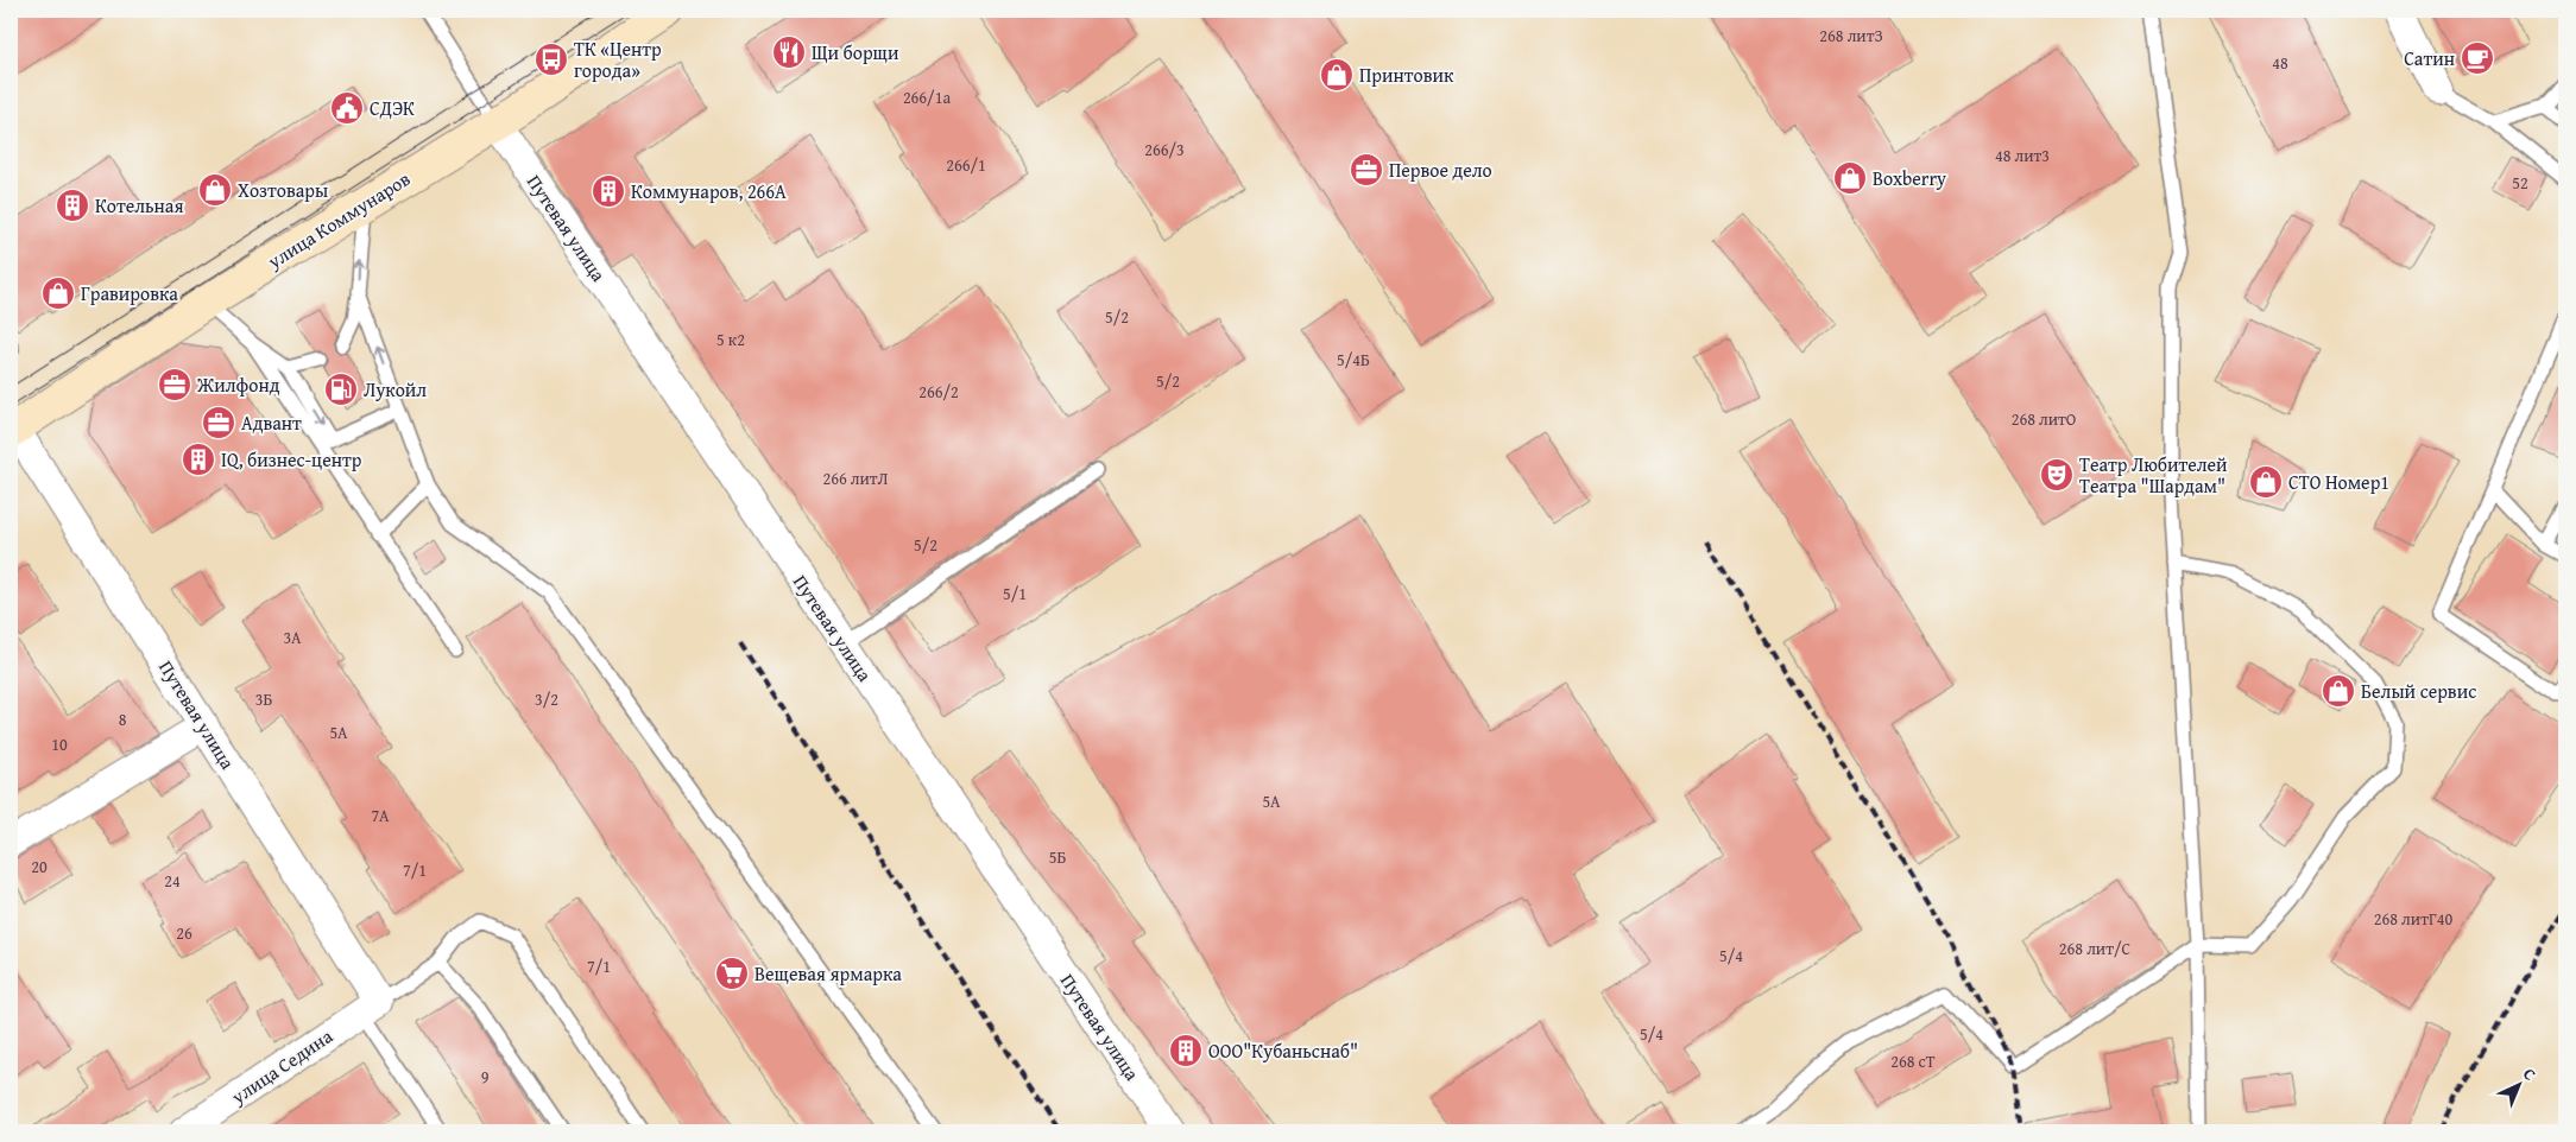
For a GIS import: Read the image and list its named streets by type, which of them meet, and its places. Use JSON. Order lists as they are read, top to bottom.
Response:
{
  "streets": {
    "main road": ["улица Коммунаров"],
    "street": ["Путевая улица", "улица Седина"]
  },
  "crossings": [
    ["улица Коммунаров", "Путевая улица"],
    ["Путевая улица", "улица Седина"]
  ],
  "places": {
    "restaurant": ["Щи борщи"],
    "cafe": ["Сатин"],
    "bus stop": ["ТК «Центр города»"],
    "shop": [
      "Принтовик",
      "Boxberry",
      "Хозтовары",
      "Гравировка",
      "СТО Номер1",
      "Белый сервис"
    ],
    "public building": ["СДЭК"],
    "office": ["Первое дело", "Жилфонд", "Адвант"],
    "building": [
      "Коммунаров, 266А",
      "Котельная",
      "IQ, бизнес-центр",
      "ООО\"Кубаньснаб\""
    ],
    "fuel station": ["Лукойл"],
    "theatre": ["Театр Любителей Театра \"Шардам\""],
    "supermarket": ["Вещевая ярмарка"]
  },
  "house_numbers": [
    "268 литЗ",
    "48",
    "266/1а",
    "266/3",
    "48 лит3",
    "266/1",
    "52",
    "5/2",
    "5 к2",
    "5/4Б",
    "5/2",
    "266/2",
    "268 литО",
    "266 литЛ",
    "5/2",
    "5/1",
    "3А",
    "3Б",
    "3/2",
    "8",
    "5А",
    "10",
    "5А",
    "7А",
    "5Б",
    "20",
    "7/1",
    "24",
    "268 литГ40",
    "26",
    "268 лит/С",
    "5/4",
    "7/1",
    "5/4",
    "268 сТ",
    "9"
  ],
  "north": "top right"
}
